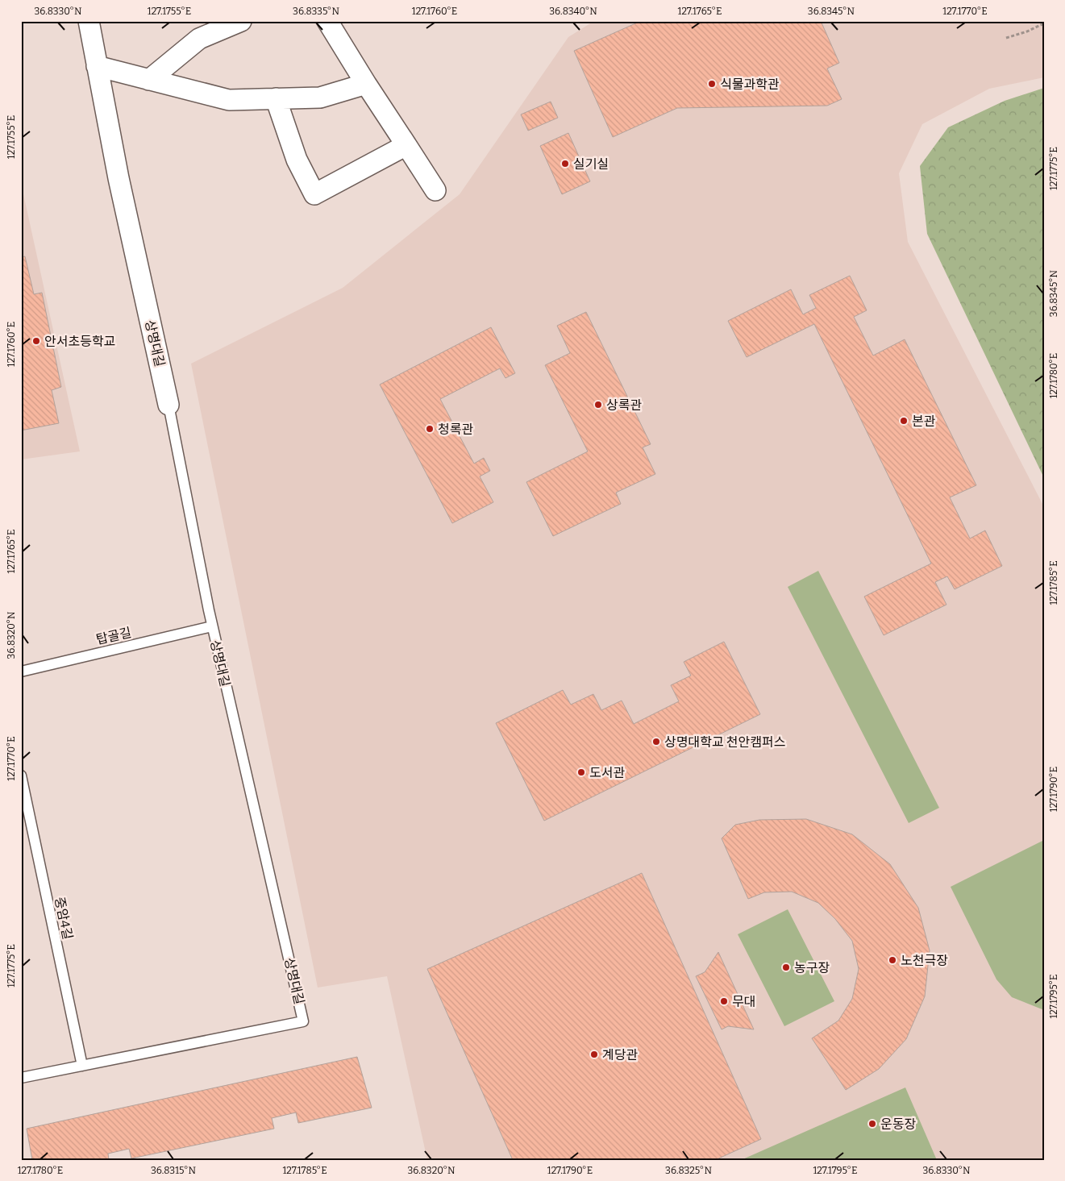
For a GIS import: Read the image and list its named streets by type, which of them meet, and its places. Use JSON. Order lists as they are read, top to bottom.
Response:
{
  "streets": {
    "street": ["상명대길"],
    "lane": ["탑골길", "중암4길"]
  },
  "crossings": [
    ["상명대길", "탑골길"],
    ["상명대길", "중암4길"]
  ],
  "places": [
    "식물과학관",
    "실기실",
    "안서초등학교",
    "상록관",
    "본관",
    "청록관",
    "상명대학교 천안캠퍼스",
    "도서관",
    "노천극장",
    "농구장",
    "무대",
    "계당관",
    "운동장"
  ],
  "coordinates": [
    "36.8330°N",
    "127.1755°E",
    "36.8335°N",
    "127.1760°E",
    "36.8340°N",
    "127.1765°E",
    "36.8345°N",
    "127.1770°E",
    "127.1775°E",
    "127.1780°E",
    "127.1785°E",
    "36.8320°N",
    "127.1790°E",
    "127.1795°E",
    "36.8315°N",
    "36.8325°N"
  ]
}
